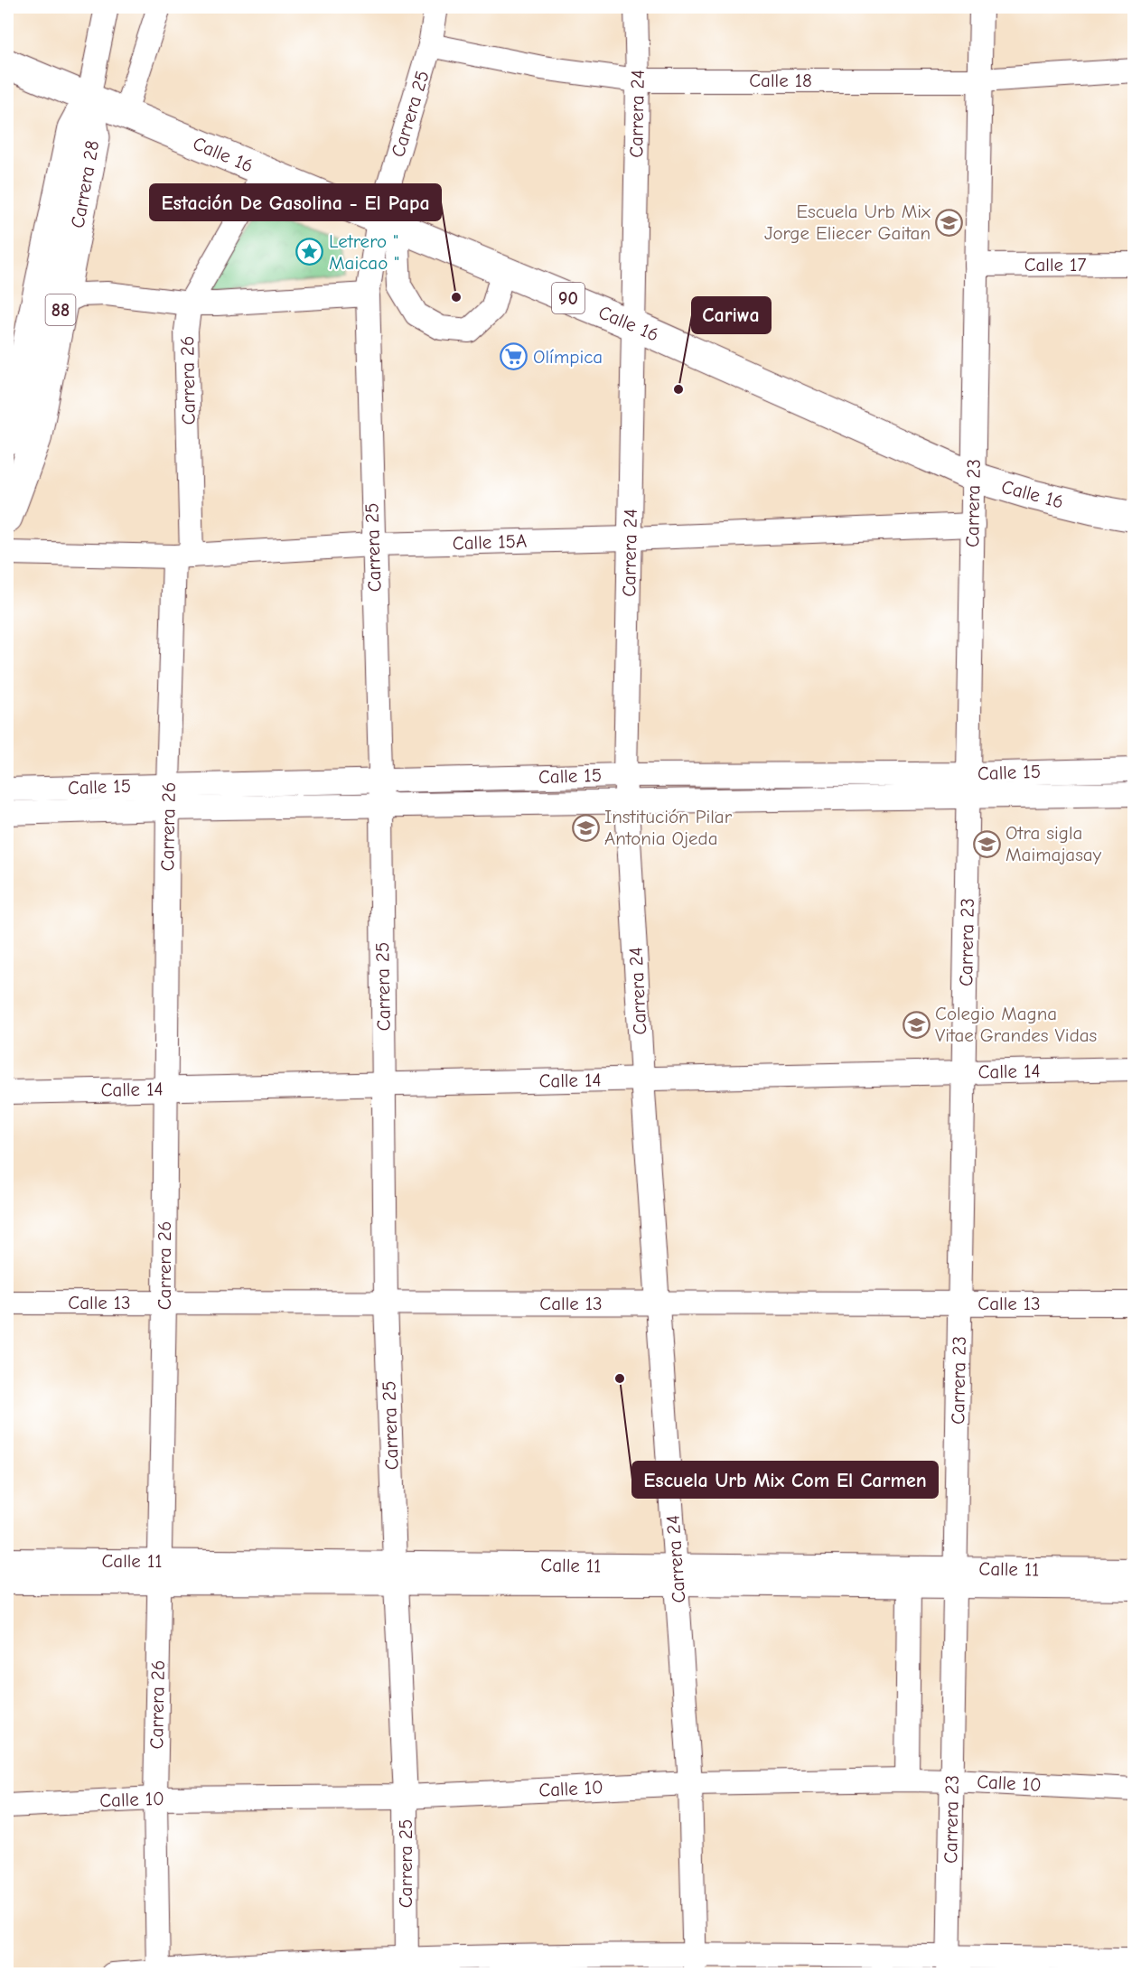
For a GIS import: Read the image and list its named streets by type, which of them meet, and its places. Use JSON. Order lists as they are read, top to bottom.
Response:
{
  "streets": {
    "highway": [
      "Calle 16",
      "Carrera 28",
      "90",
      "88"
    ],
    "street": [
      "Calle 18",
      "Carrera 25",
      "Carrera 24",
      "Calle 17",
      "Carrera 26",
      "Carrera 23",
      "Calle 15A",
      "Calle 15",
      "Calle 14",
      "Calle 13",
      "Calle 11",
      "Calle 10"
    ]
  },
  "crossings": [
    ["Calle 18", "Carrera 25"],
    ["Calle 18", "Carrera 24"],
    ["Calle 18", "Carrera 23"],
    ["Carrera 25", "Calle 16"],
    ["Carrera 25", "Calle 15A"],
    ["Carrera 25", "Calle 15"],
    ["Carrera 25", "Calle 14"],
    ["Carrera 25", "Calle 13"],
    ["Carrera 25", "Calle 11"],
    ["Carrera 25", "Calle 10"],
    ["Carrera 24", "Calle 16"],
    ["Carrera 24", "Calle 15A"],
    ["Carrera 24", "Calle 15"],
    ["Carrera 24", "Calle 14"],
    ["Carrera 24", "Calle 13"],
    ["Carrera 24", "Calle 11"],
    ["Carrera 24", "Calle 10"],
    ["Calle 16", "Carrera 28"],
    ["Calle 16", "Carrera 23"],
    ["Calle 17", "Carrera 23"],
    ["Carrera 26", "Calle 15A"],
    ["Carrera 26", "Calle 15"],
    ["Carrera 26", "Calle 14"],
    ["Carrera 26", "Calle 13"],
    ["Carrera 26", "Calle 11"],
    ["Carrera 26", "Calle 10"],
    ["Carrera 23", "Calle 15A"],
    ["Carrera 23", "Calle 15"],
    ["Carrera 23", "Calle 14"],
    ["Carrera 23", "Calle 13"],
    ["Carrera 23", "Calle 11"],
    ["Carrera 23", "Calle 10"]
  ],
  "places": {
    "school or university": [
      "Escuela Urb Mix Jorge Eliecer Gaitan",
      "Institución Pilar Antonia Ojeda",
      "Otra sigla Maimajasay",
      "Colegio Magna Vitae Grandes Vidas"
    ],
    "place": ["Letrero \" Maicao \""],
    "other": ["Estación De Gasolina - El Papa", "Cariwa", "Escuela Urb Mix Com El Carmen"],
    "supermarket": ["Olímpica"]
  }
}
